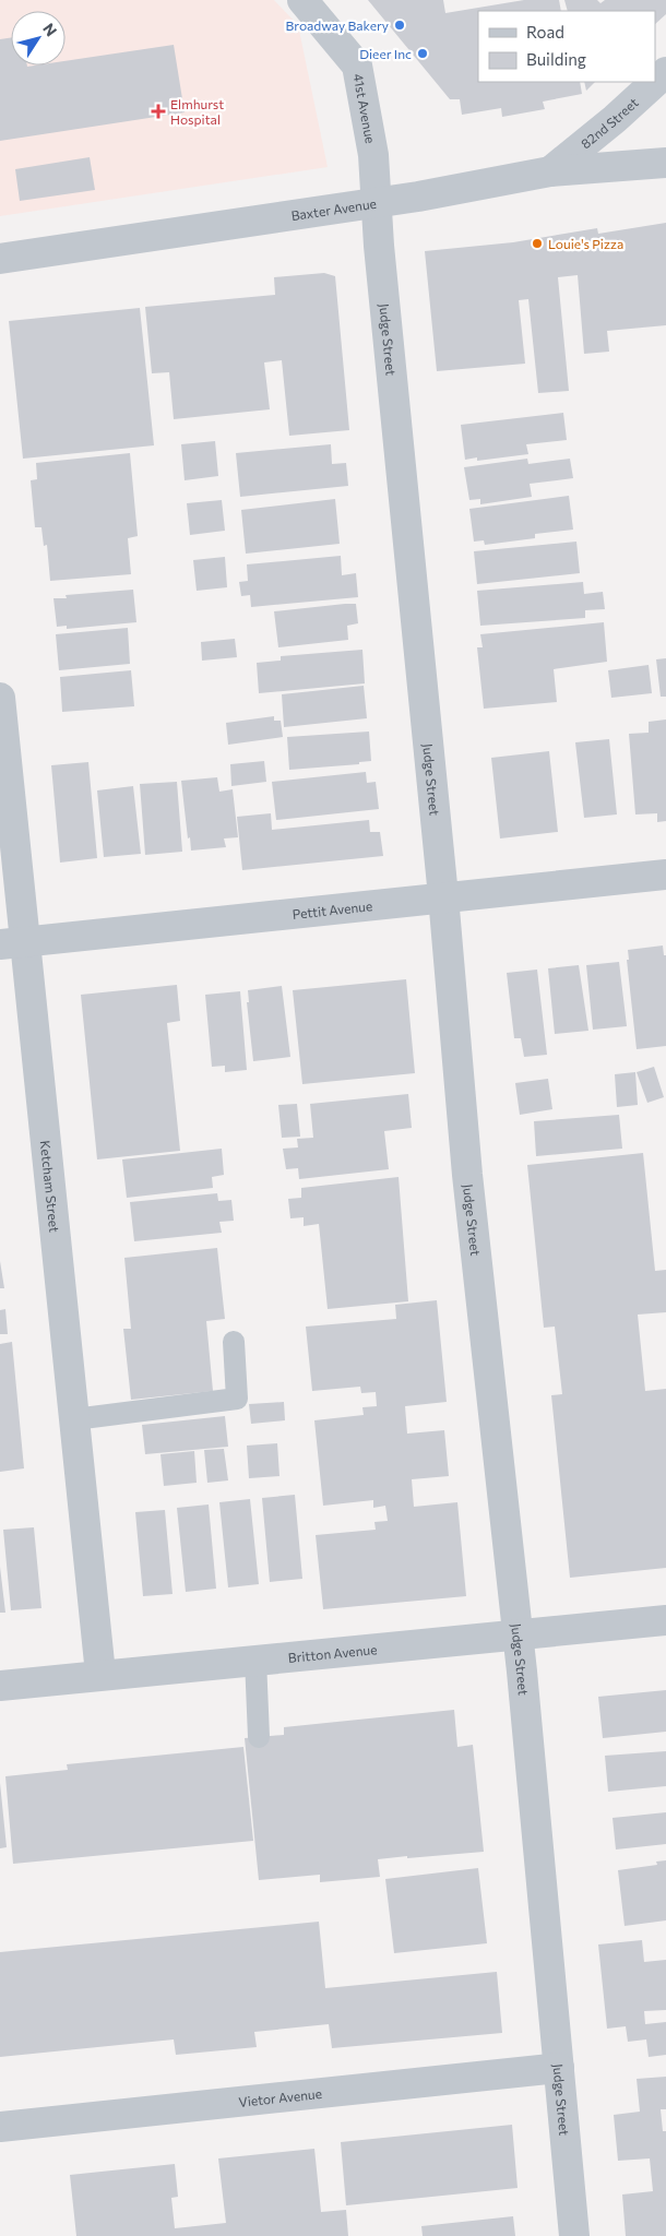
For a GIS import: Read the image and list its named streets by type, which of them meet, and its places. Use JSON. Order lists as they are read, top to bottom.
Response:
{
  "streets": {
    "street": [
      "41st Avenue",
      "82nd Street",
      "Baxter Avenue",
      "Judge Street",
      "Pettit Avenue",
      "Ketcham Street",
      "Britton Avenue",
      "Vietor Avenue"
    ]
  },
  "crossings": [
    ["41st Avenue", "Baxter Avenue"],
    ["41st Avenue", "Judge Street"],
    ["82nd Street", "Baxter Avenue"],
    ["Baxter Avenue", "Judge Street"],
    ["Judge Street", "Pettit Avenue"],
    ["Judge Street", "Britton Avenue"],
    ["Judge Street", "Vietor Avenue"],
    ["Pettit Avenue", "Ketcham Street"],
    ["Ketcham Street", "Britton Avenue"]
  ],
  "places": {
    "other": ["Broadway Bakery", "Dieer Inc", "Louie's Pizza"],
    "health": ["Elmhurst Hospital"]
  },
  "legend": ["Road", "Building"],
  "north": "top right"
}
